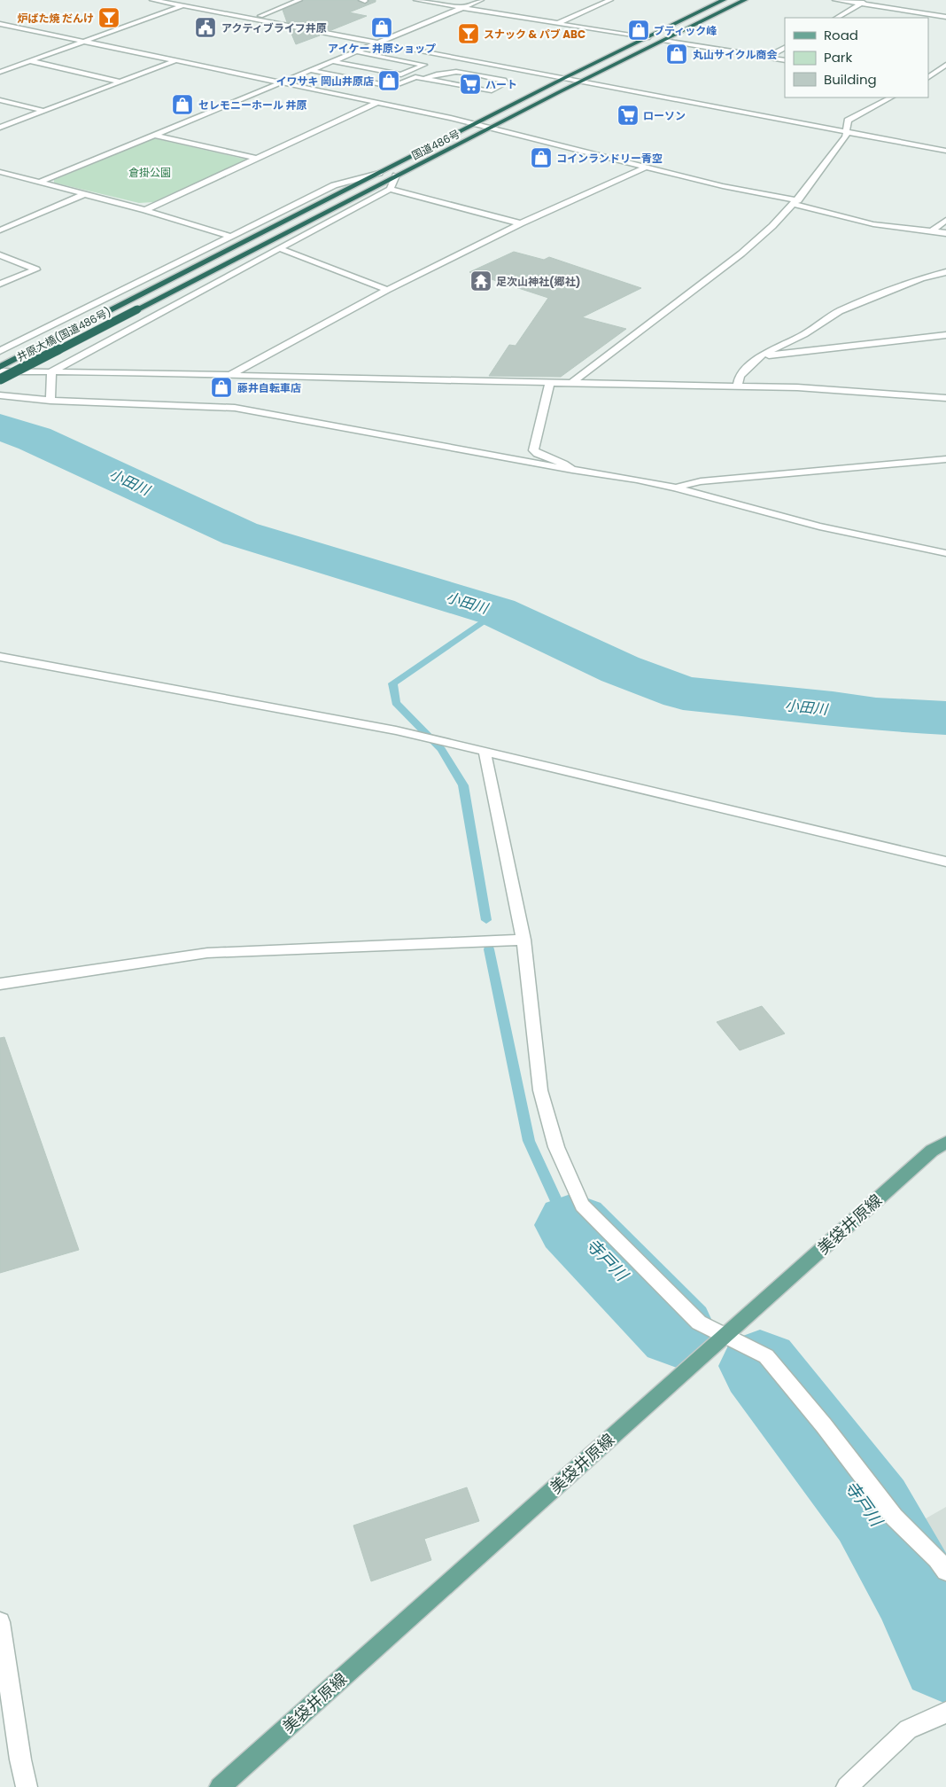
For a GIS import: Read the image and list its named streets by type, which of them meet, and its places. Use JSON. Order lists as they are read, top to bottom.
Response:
{
  "streets": {
    "highway": ["国道486号", "井原大橋(国道486号)"],
    "main road": ["美袋井原線"]
  },
  "crossings": [
    ["国道486号", "井原大橋(国道486号)"]
  ],
  "water": ["小田川", "寺戸川"],
  "parks": ["倉掛公園"],
  "places": {
    "bar": ["炉ばた焼 だんけ", "スナック & パブ ABC"],
    "public building": ["アクティブライフ井原"],
    "shop": [
      "アイケー 井原ショップ",
      "ブティック峰",
      "丸山サイクル商会",
      "イワサキ 岡山井原店",
      "セレモニーホール 井原",
      "コインランドリー青空",
      "藤井自転車店"
    ],
    "supermarket": ["ハート", "ローソン"],
    "temple": ["足次山神社(郷社)"]
  },
  "legend": ["Road", "Park", "Building"]
}
